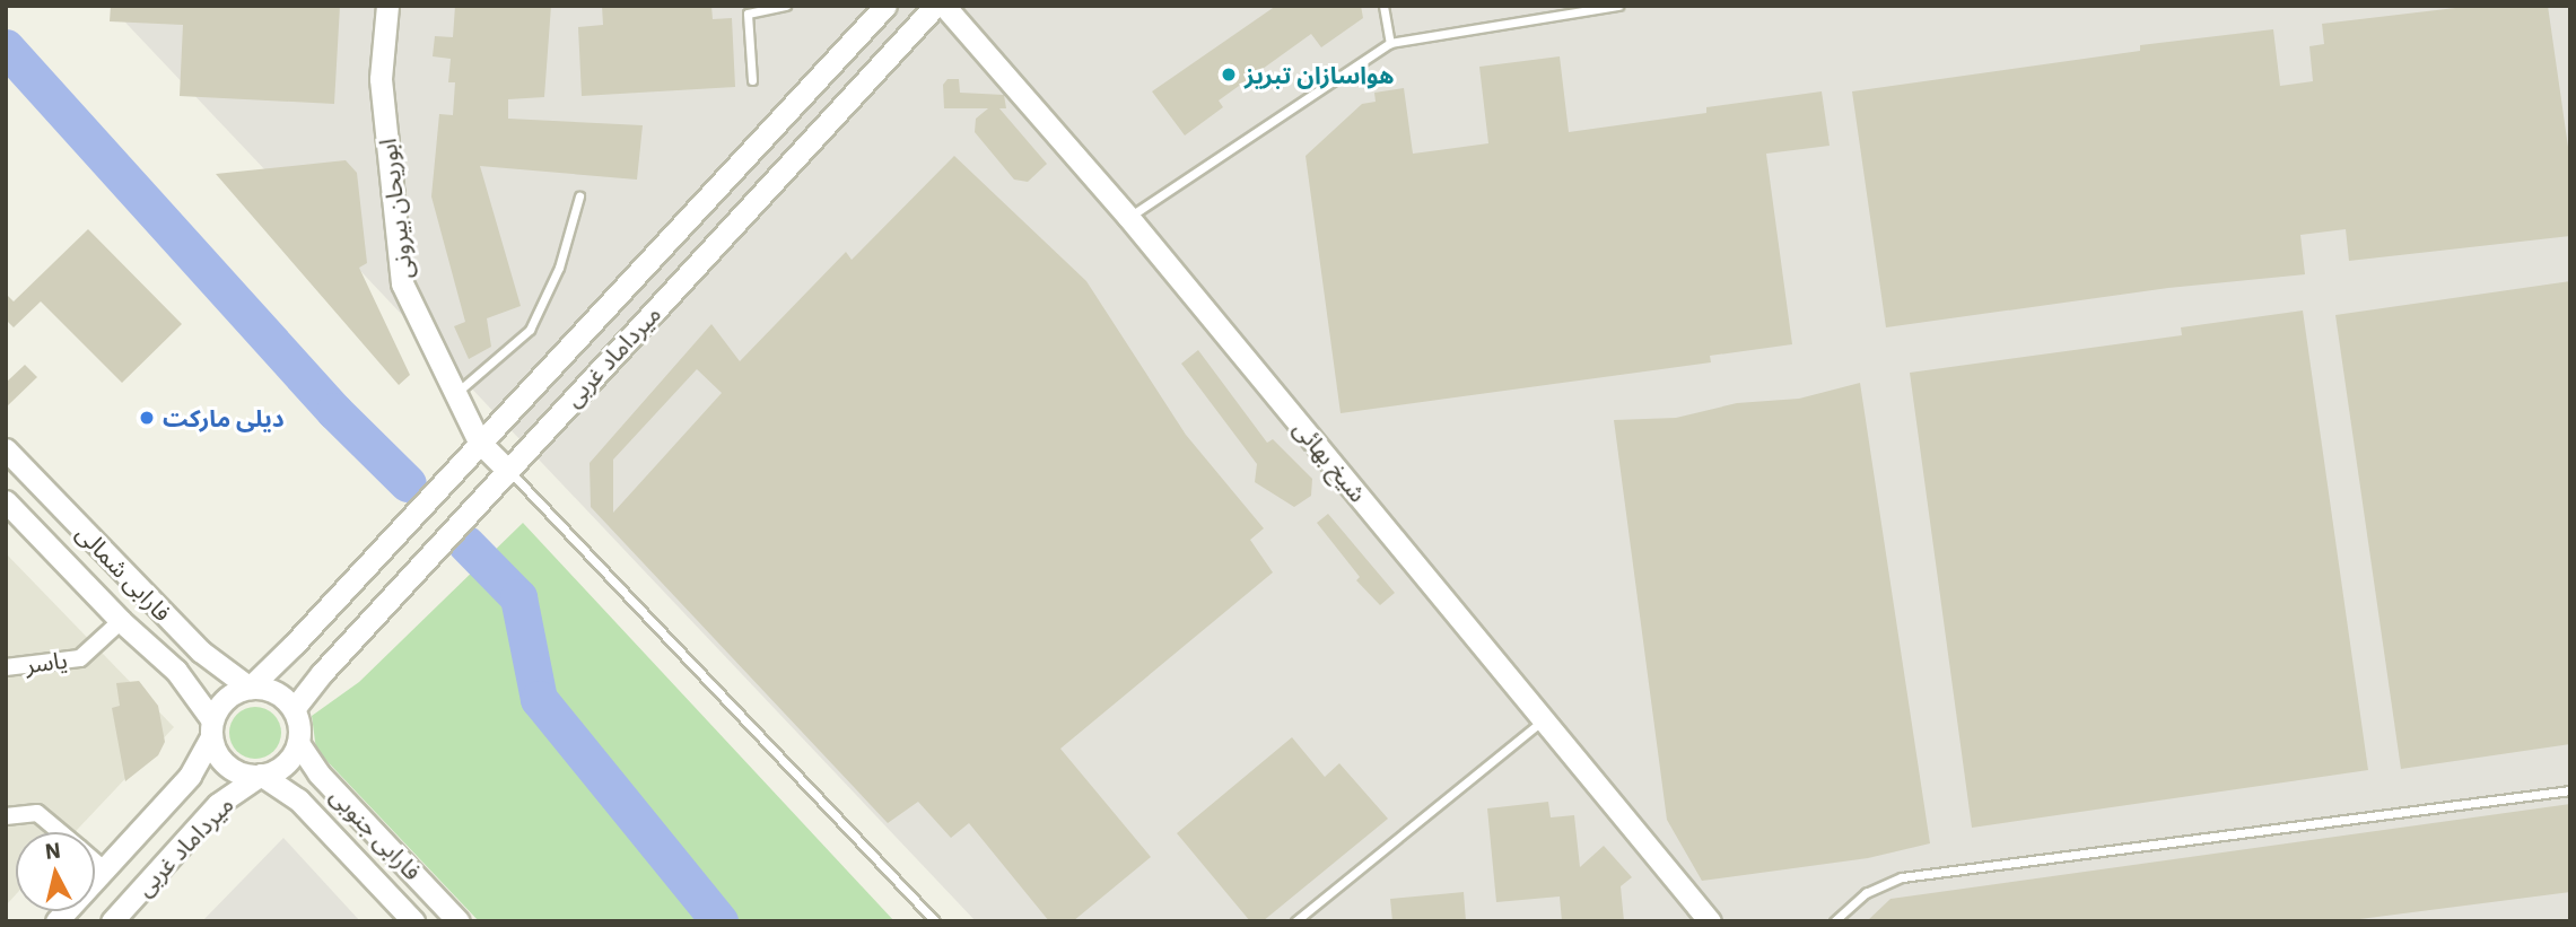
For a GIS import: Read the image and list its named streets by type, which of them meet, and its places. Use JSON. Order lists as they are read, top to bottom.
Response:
{
  "streets": {
    "street": [
      "ابوریحان بیرونی",
      "میرداماد غربی",
      "شیخ بهائی",
      "فارابی شمالی",
      "یاسر",
      "فارابی جنوبی"
    ]
  },
  "crossings": [
    ["ابوریحان بیرونی", "میرداماد غربی"],
    ["میرداماد غربی", "فارابی شمالی"],
    ["میرداماد غربی", "فارابی جنوبی"],
    ["فارابی شمالی", "یاسر"],
    ["فارابی شمالی", "فارابی جنوبی"]
  ],
  "places": ["هواسازان تبریز", "دیلی مارکت"],
  "north": "top"
}
